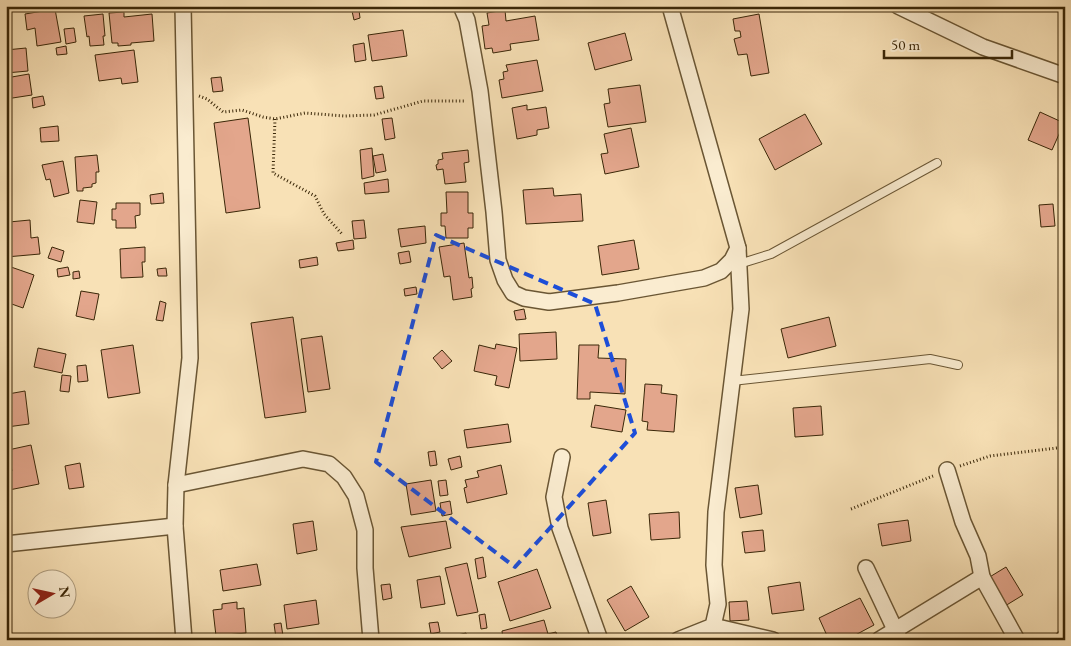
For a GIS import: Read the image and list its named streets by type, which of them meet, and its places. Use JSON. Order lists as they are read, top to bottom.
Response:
{
  "scale_bar": "50 m",
  "north": "right"
}
